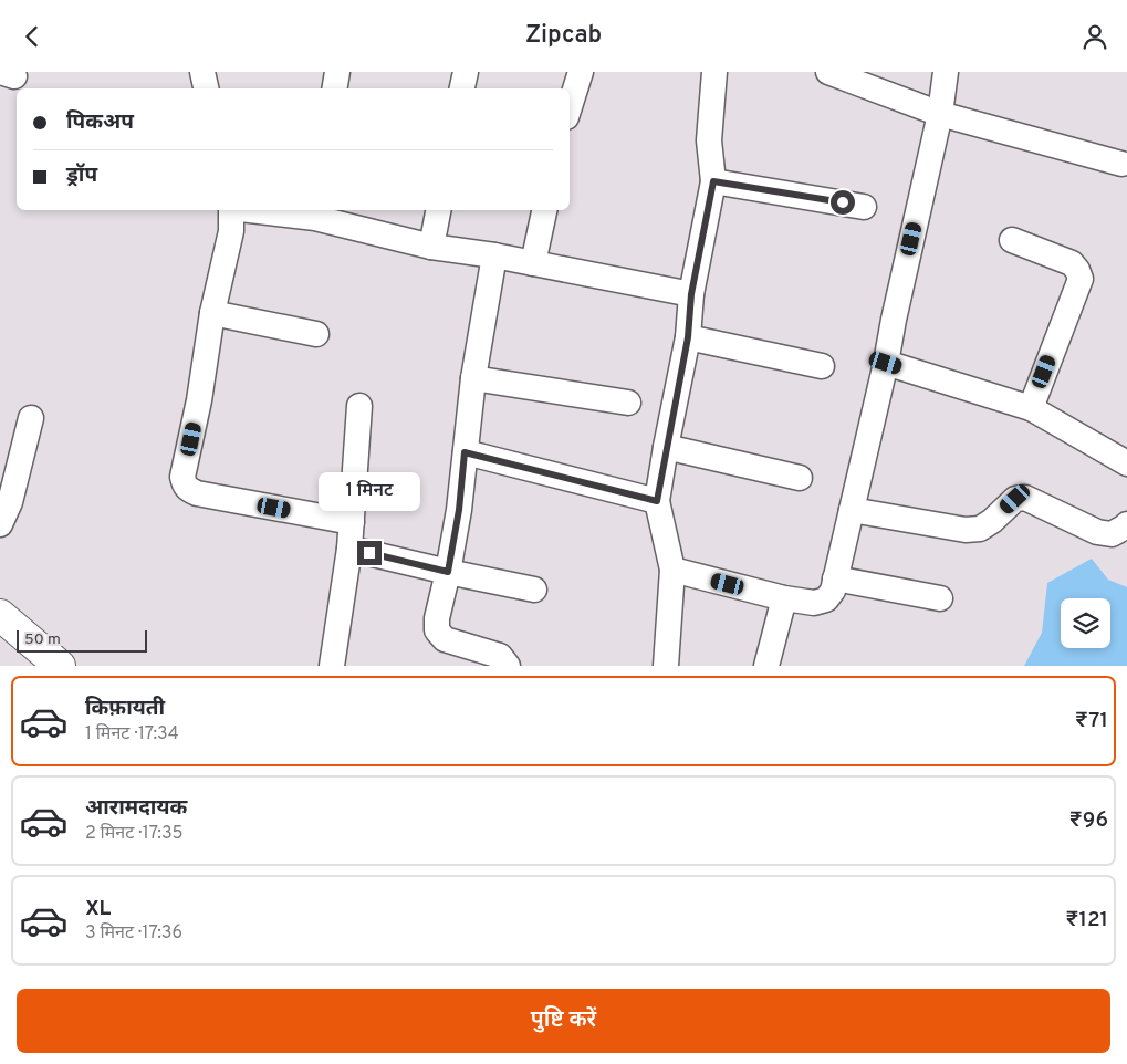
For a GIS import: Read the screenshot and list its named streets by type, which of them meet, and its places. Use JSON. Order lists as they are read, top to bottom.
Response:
{
  "scale_bar": "50 m",
  "page": {
    "header": "Zipcab",
    "banner": ["पिकअप", "ड्रॉप"],
    "bubble": "1 मिनट",
    "scale": "50 m",
    "list": [
      {
        "name": "किफ़ायती",
        "note": "1 मिनट · 17:34",
        "value": "₹71"
      },
      {
        "name": "आरामदायक",
        "note": "2 मिनट · 17:35",
        "value": "₹96"
      },
      {
        "name": "XL",
        "note": "3 मिनट · 17:36",
        "value": "₹121"
      }
    ],
    "buttons": "पुष्टि करें"
  }
}
